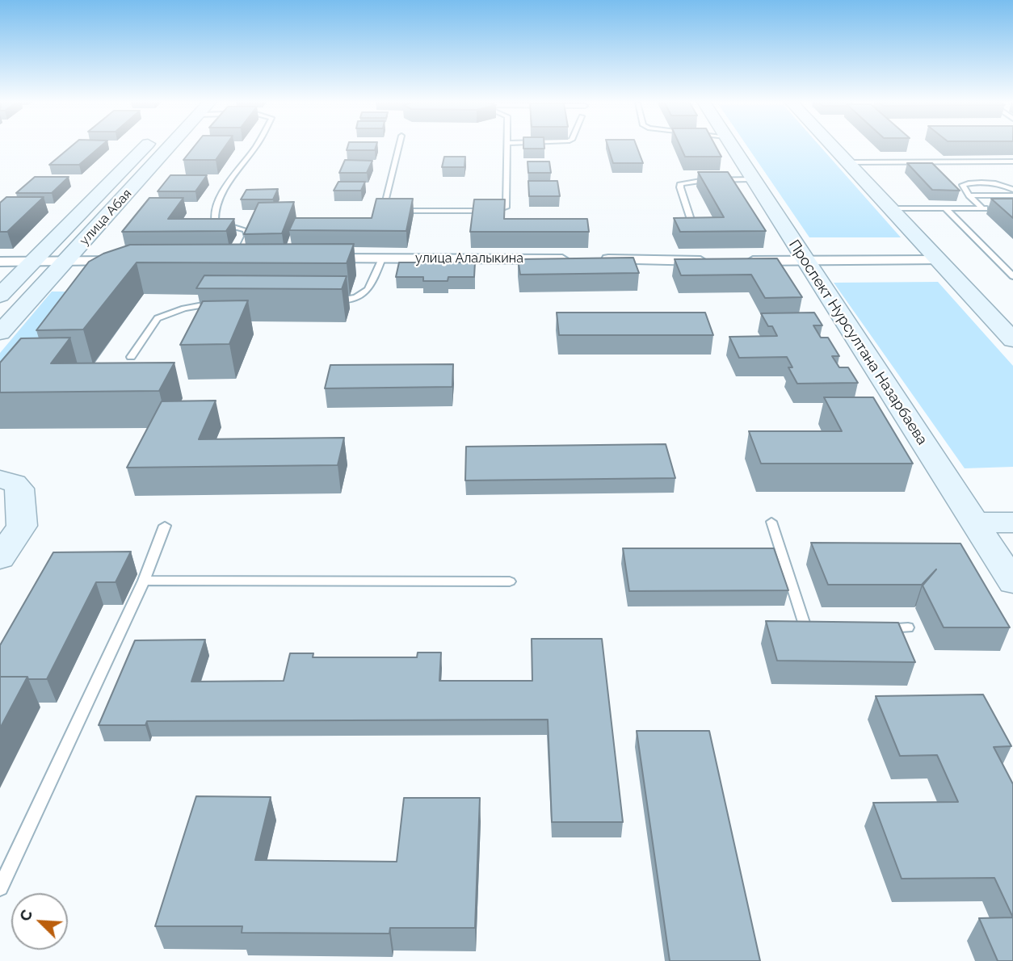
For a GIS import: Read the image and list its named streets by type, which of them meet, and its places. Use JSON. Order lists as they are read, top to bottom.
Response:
{
  "streets": {
    "main road": ["улица Абая", "Проспект Нурсултана Назарбаева"],
    "street": ["улица Алалыкина"]
  },
  "north": "top left"
}
